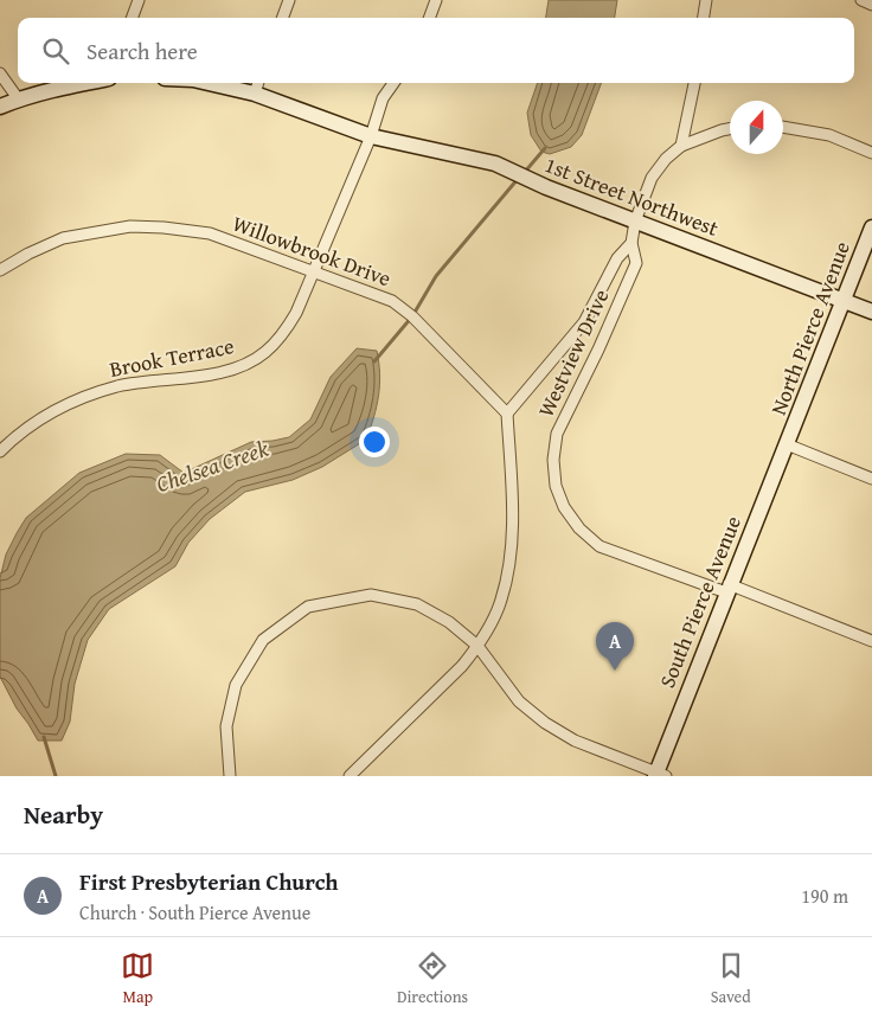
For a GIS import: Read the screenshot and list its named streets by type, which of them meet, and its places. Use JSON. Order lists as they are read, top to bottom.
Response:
{
  "streets": {
    "street": [
      "1st Street Northwest",
      "Willowbrook Drive",
      "North Pierce Avenue",
      "Westview Drive",
      "Brook Terrace",
      "South Pierce Avenue"
    ]
  },
  "crossings": [
    ["1st Street Northwest", "North Pierce Avenue"],
    ["1st Street Northwest", "Westview Drive"],
    ["1st Street Northwest", "Brook Terrace"],
    ["Willowbrook Drive", "Brook Terrace"],
    ["North Pierce Avenue", "South Pierce Avenue"],
    ["Westview Drive", "South Pierce Avenue"]
  ],
  "water": ["Chelsea Creek"],
  "north": "top",
  "page": {
    "search": "Search here",
    "pins": "A",
    "heading": "Nearby",
    "list": [
      {
        "mark": "A",
        "name": "First Presbyterian Church",
        "note": "Church · South Pierce Avenue",
        "value": "190 m"
      }
    ],
    "nav": ["Map", "Directions", "Saved"]
  }
}
